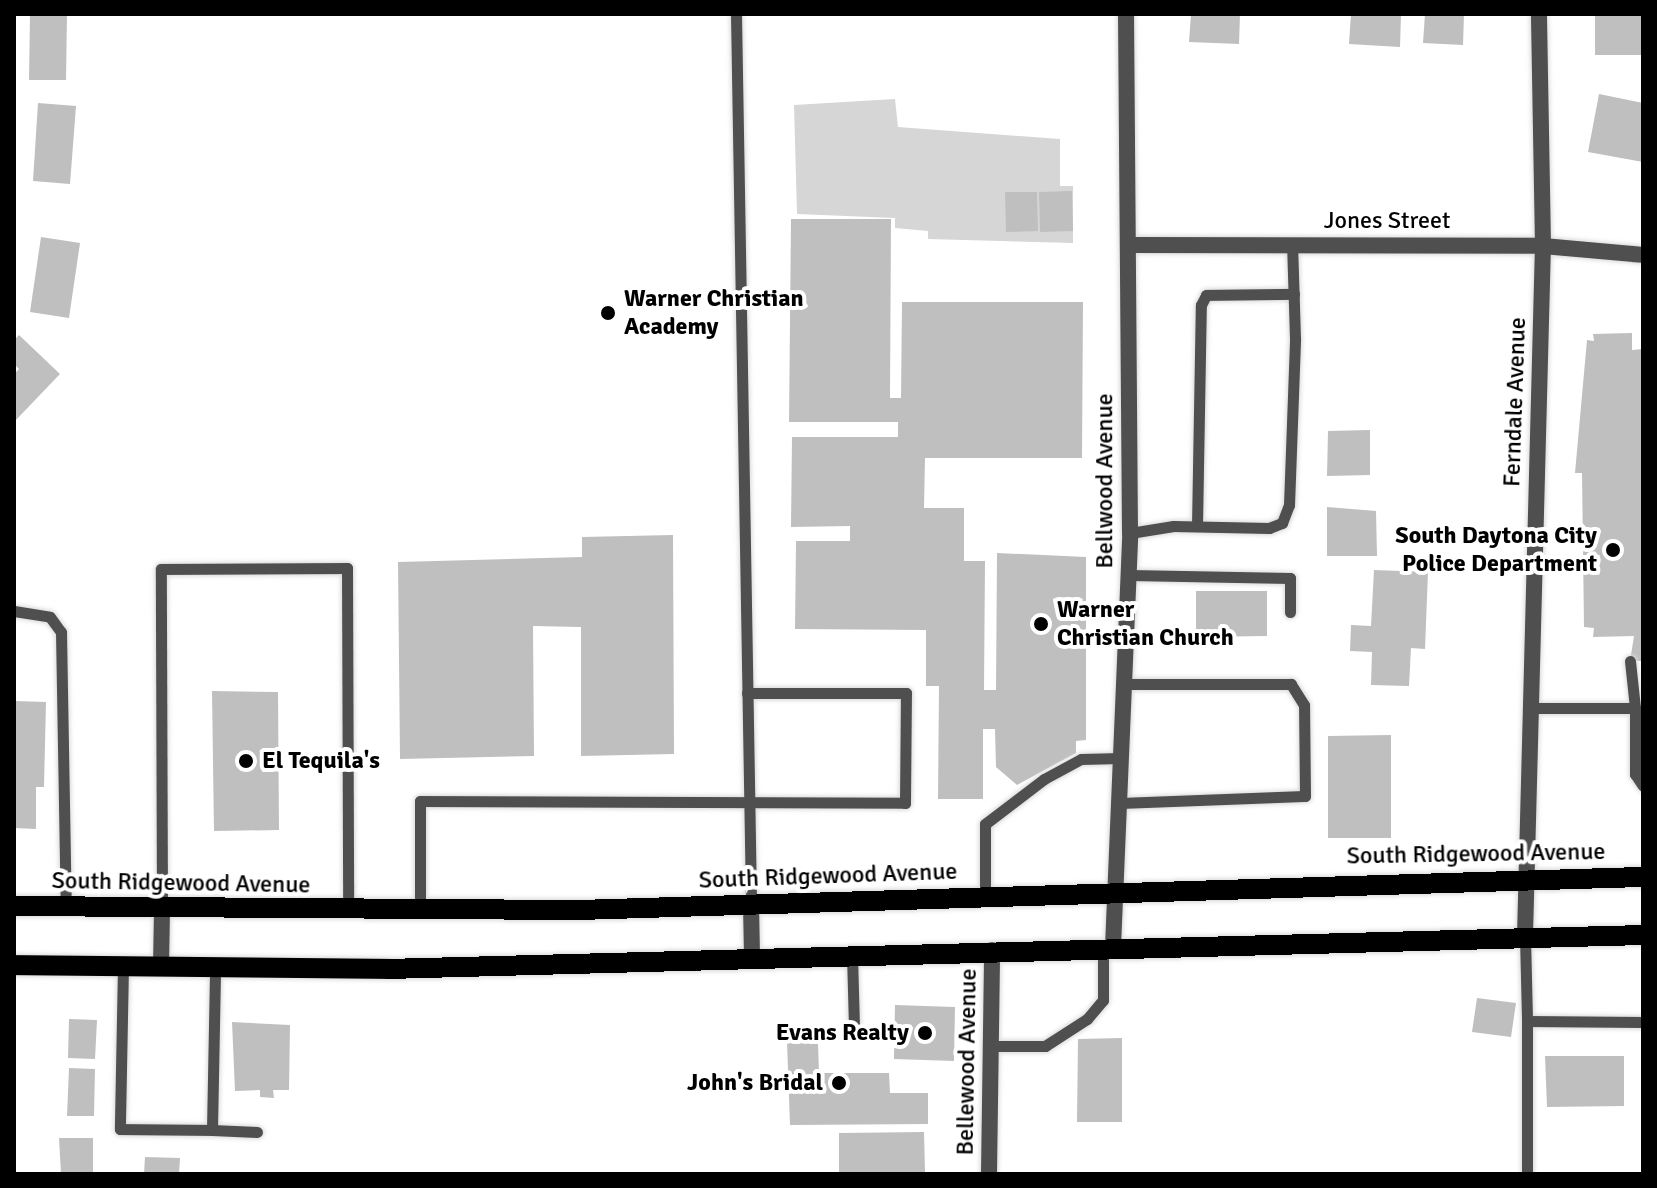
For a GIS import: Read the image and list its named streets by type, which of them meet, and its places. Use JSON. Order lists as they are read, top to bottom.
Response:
{
  "streets": {
    "main road": ["South Ridgewood Avenue"],
    "street": [
      "Jones Street",
      "Ferndale Avenue",
      "Bellwood Avenue",
      "Bellewood Avenue"
    ]
  },
  "crossings": [
    ["Jones Street", "Ferndale Avenue"],
    ["Jones Street", "Bellwood Avenue"],
    ["Ferndale Avenue", "South Ridgewood Avenue"],
    ["Bellwood Avenue", "South Ridgewood Avenue"]
  ],
  "places": [
    "Warner Christian Academy",
    "South Daytona City Police Department",
    "Warner Christian Church",
    "El Tequila's",
    "Evans Realty",
    "John's Bridal"
  ]
}
